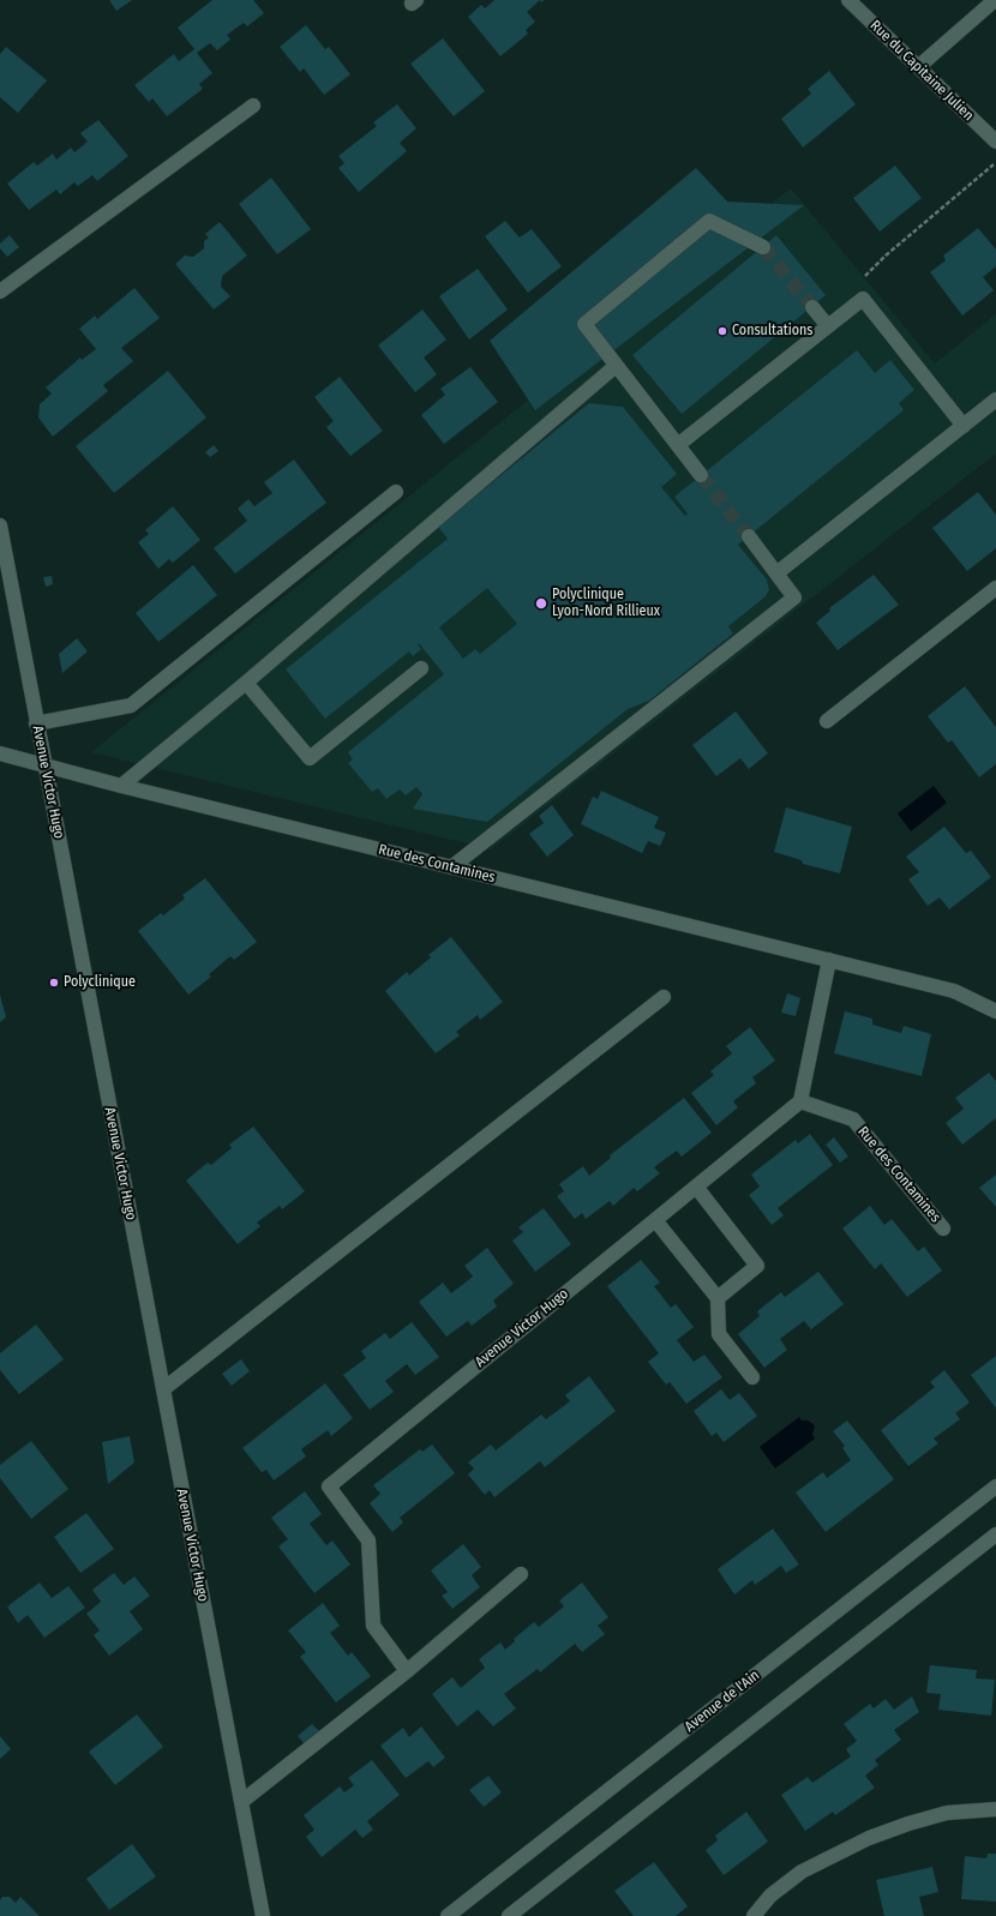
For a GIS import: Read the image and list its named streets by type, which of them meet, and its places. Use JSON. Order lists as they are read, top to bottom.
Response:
{
  "streets": {
    "street": [
      "Rue du Capitaine Julien",
      "Avenue Victor Hugo",
      "Rue des Contamines",
      "Avenue de l'Ain"
    ]
  },
  "crossings": [
    ["Avenue Victor Hugo", "Rue des Contamines"]
  ],
  "places": ["Consultations", "Polyclinique Lyon-Nord Rillieux", "Polyclinique"]
}
